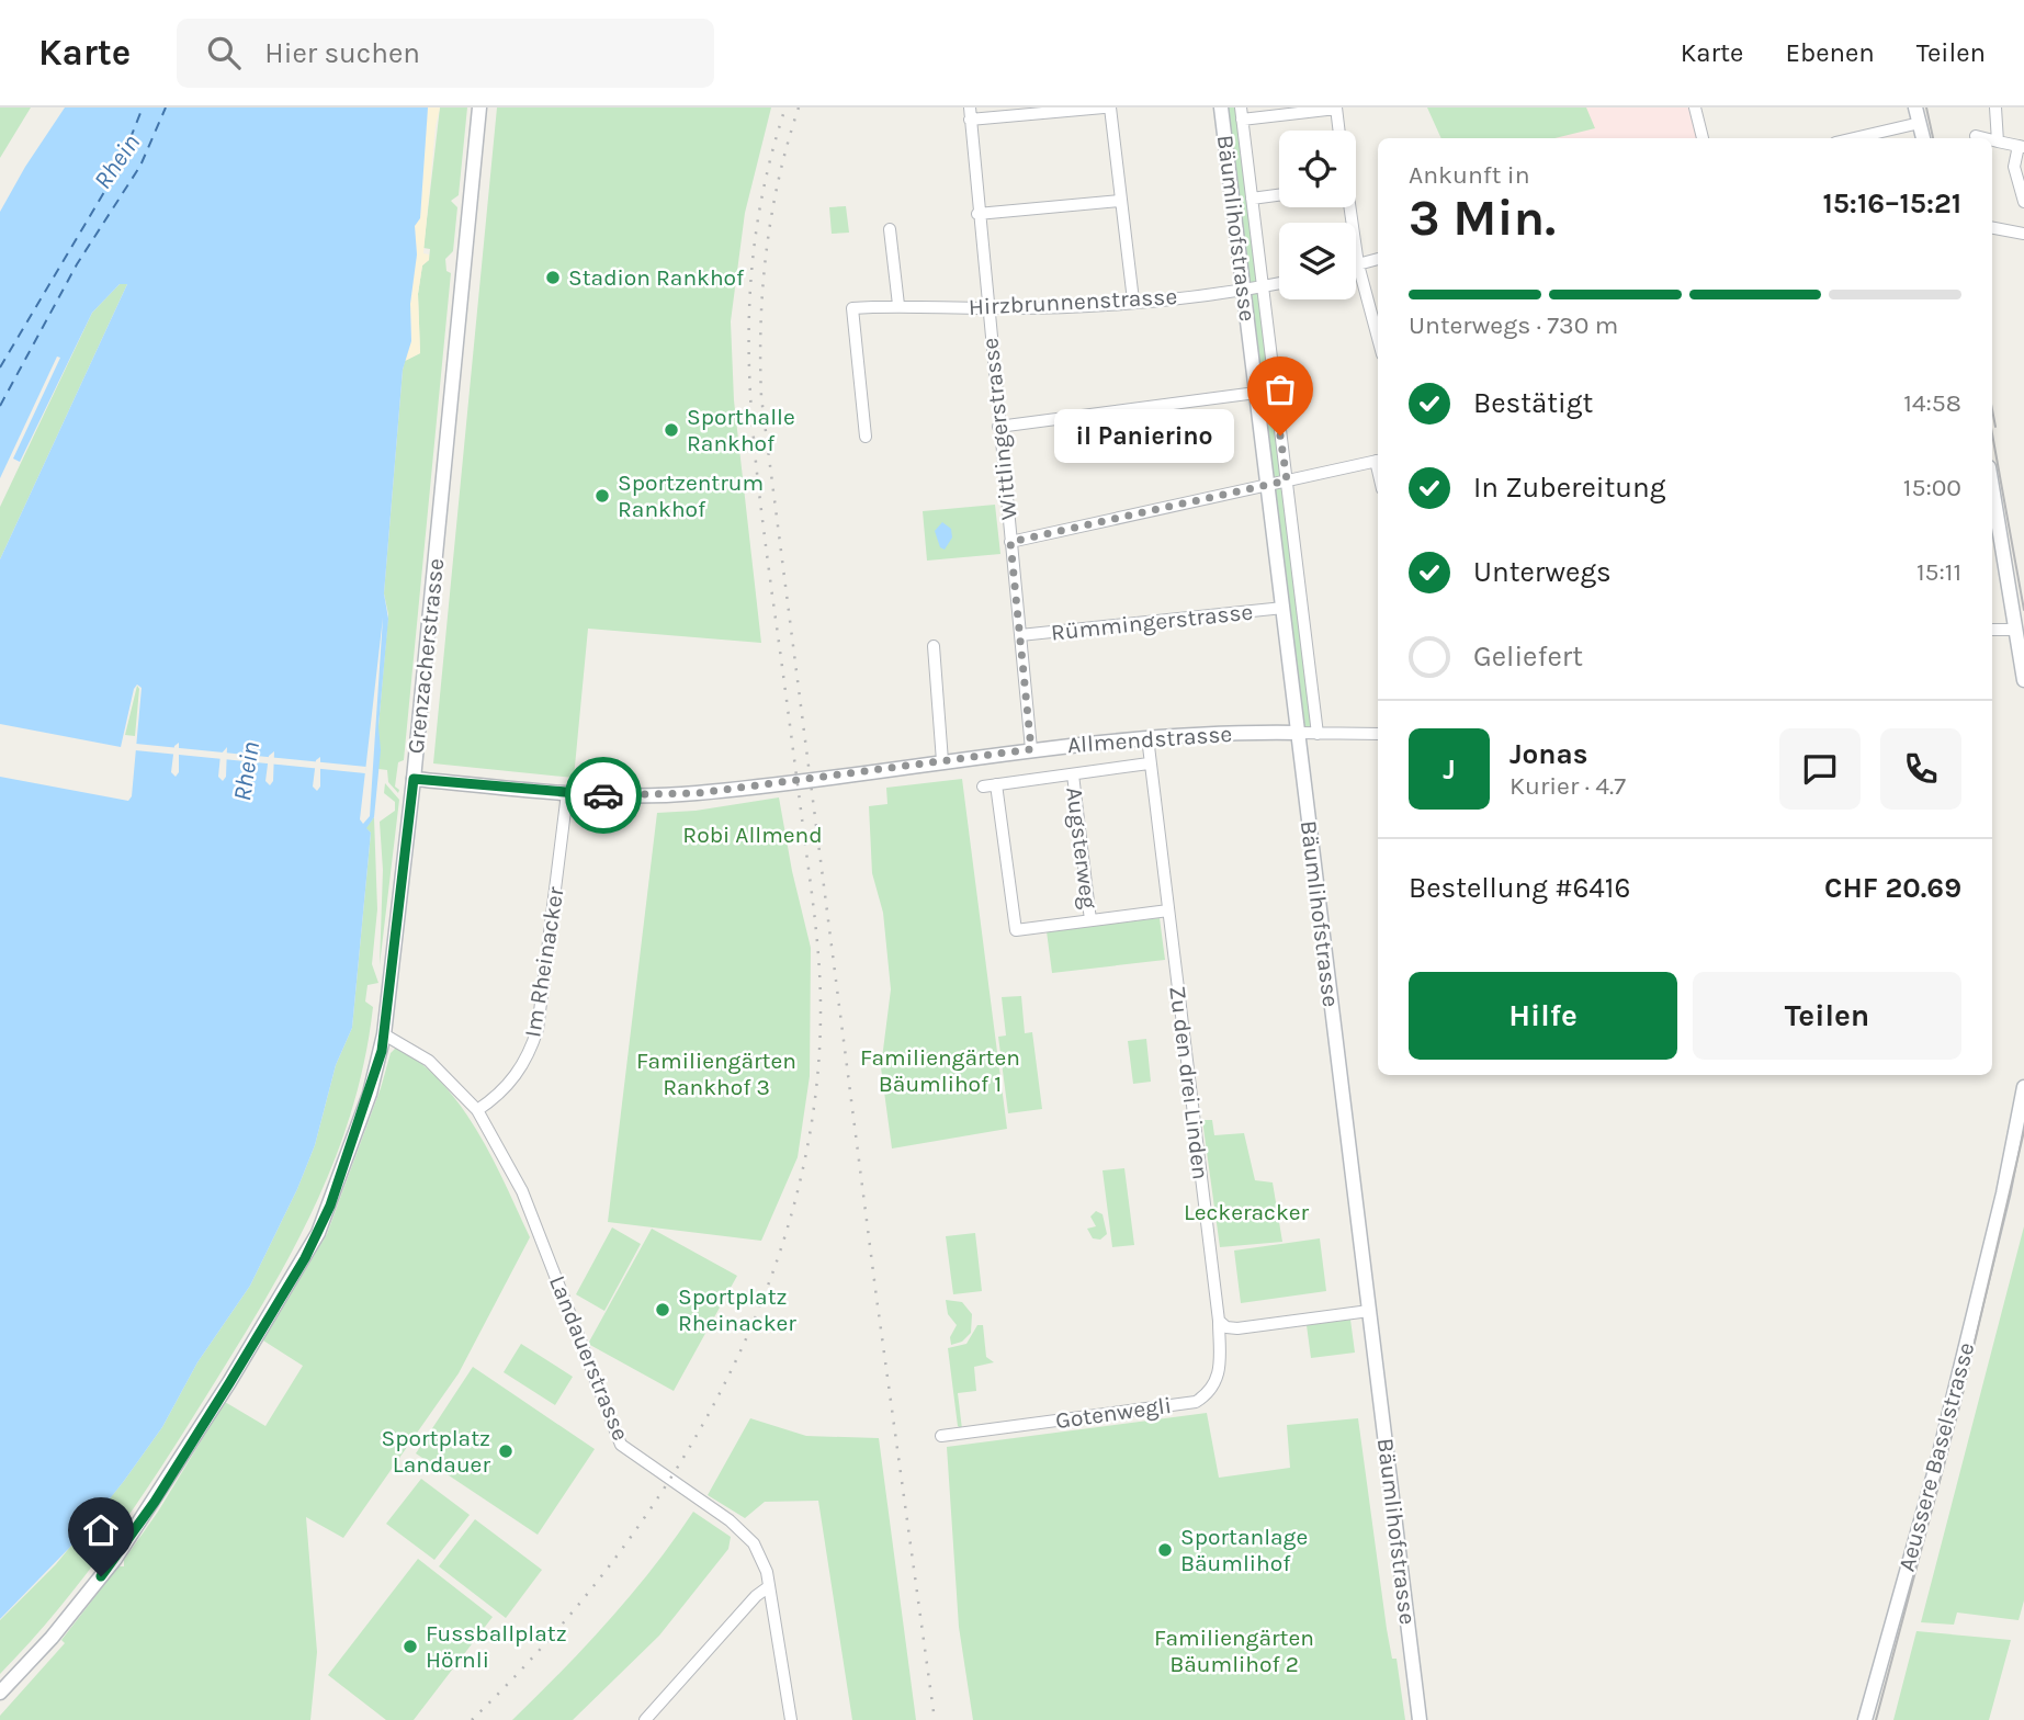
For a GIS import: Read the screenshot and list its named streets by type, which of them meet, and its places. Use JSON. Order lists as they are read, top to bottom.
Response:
{
  "streets": {
    "main road": [
      "Bäumlihofstrasse",
      "Grenzacherstrasse",
      "Allmendstrasse",
      "Aeussere Baselstrasse"
    ],
    "street": [
      "Hirzbrunnenstrasse",
      "Wittlingerstrasse",
      "Rümmingerstrasse",
      "Augsterweg",
      "Im Rheinacker",
      "Zu den drei Linden",
      "Landauerstrasse",
      "Gotenwegli"
    ]
  },
  "crossings": [
    ["Bäumlihofstrasse", "Hirzbrunnenstrasse"],
    ["Bäumlihofstrasse", "Rümmingerstrasse"],
    ["Bäumlihofstrasse", "Allmendstrasse"],
    ["Hirzbrunnenstrasse", "Wittlingerstrasse"],
    ["Wittlingerstrasse", "Rümmingerstrasse"],
    ["Wittlingerstrasse", "Allmendstrasse"],
    ["Grenzacherstrasse", "Allmendstrasse"],
    ["Grenzacherstrasse", "Landauerstrasse"],
    ["Allmendstrasse", "Augsterweg"],
    ["Allmendstrasse", "Im Rheinacker"],
    ["Allmendstrasse", "Zu den drei Linden"],
    ["Im Rheinacker", "Landauerstrasse"],
    ["Zu den drei Linden", "Gotenwegli"]
  ],
  "water": ["Rhein"],
  "parks": [
    "Robi Allmend",
    "Familiengärten Bäumlihof 1",
    "Familiengärten Rankhof 3",
    "Leckeracker",
    "Familiengärten Bäumlihof 2"
  ],
  "places": [
    "Stadion Rankhof",
    "Sporthalle Rankhof",
    "il Panierino",
    "Sportzentrum Rankhof",
    "Sportplatz Rheinacker",
    "Sportplatz Landauer",
    "Sportanlage Bäumlihof",
    "Fussballplatz Hörnli"
  ],
  "page": {
    "header": "Karte",
    "search": "Hier suchen",
    "nav": ["Karte", "Ebenen", "Teilen"],
    "heading": ["3 Min.", "Ankunft in", "15:16–15:21"],
    "panel": [
      "Jonas",
      "Kurier · 4.7",
      "Bestellung #6416",
      "CHF 20.69"
    ],
    "bar": "Unterwegs · 730 m",
    "list": [
      ["Bestätigt", "14:58"],
      ["In Zubereitung", "15:00"],
      ["Unterwegs", "15:11"],
      "Geliefert"
    ],
    "bubble": "il Panierino",
    "round": "J",
    "buttons": ["Hilfe", "Teilen"]
  }
}
